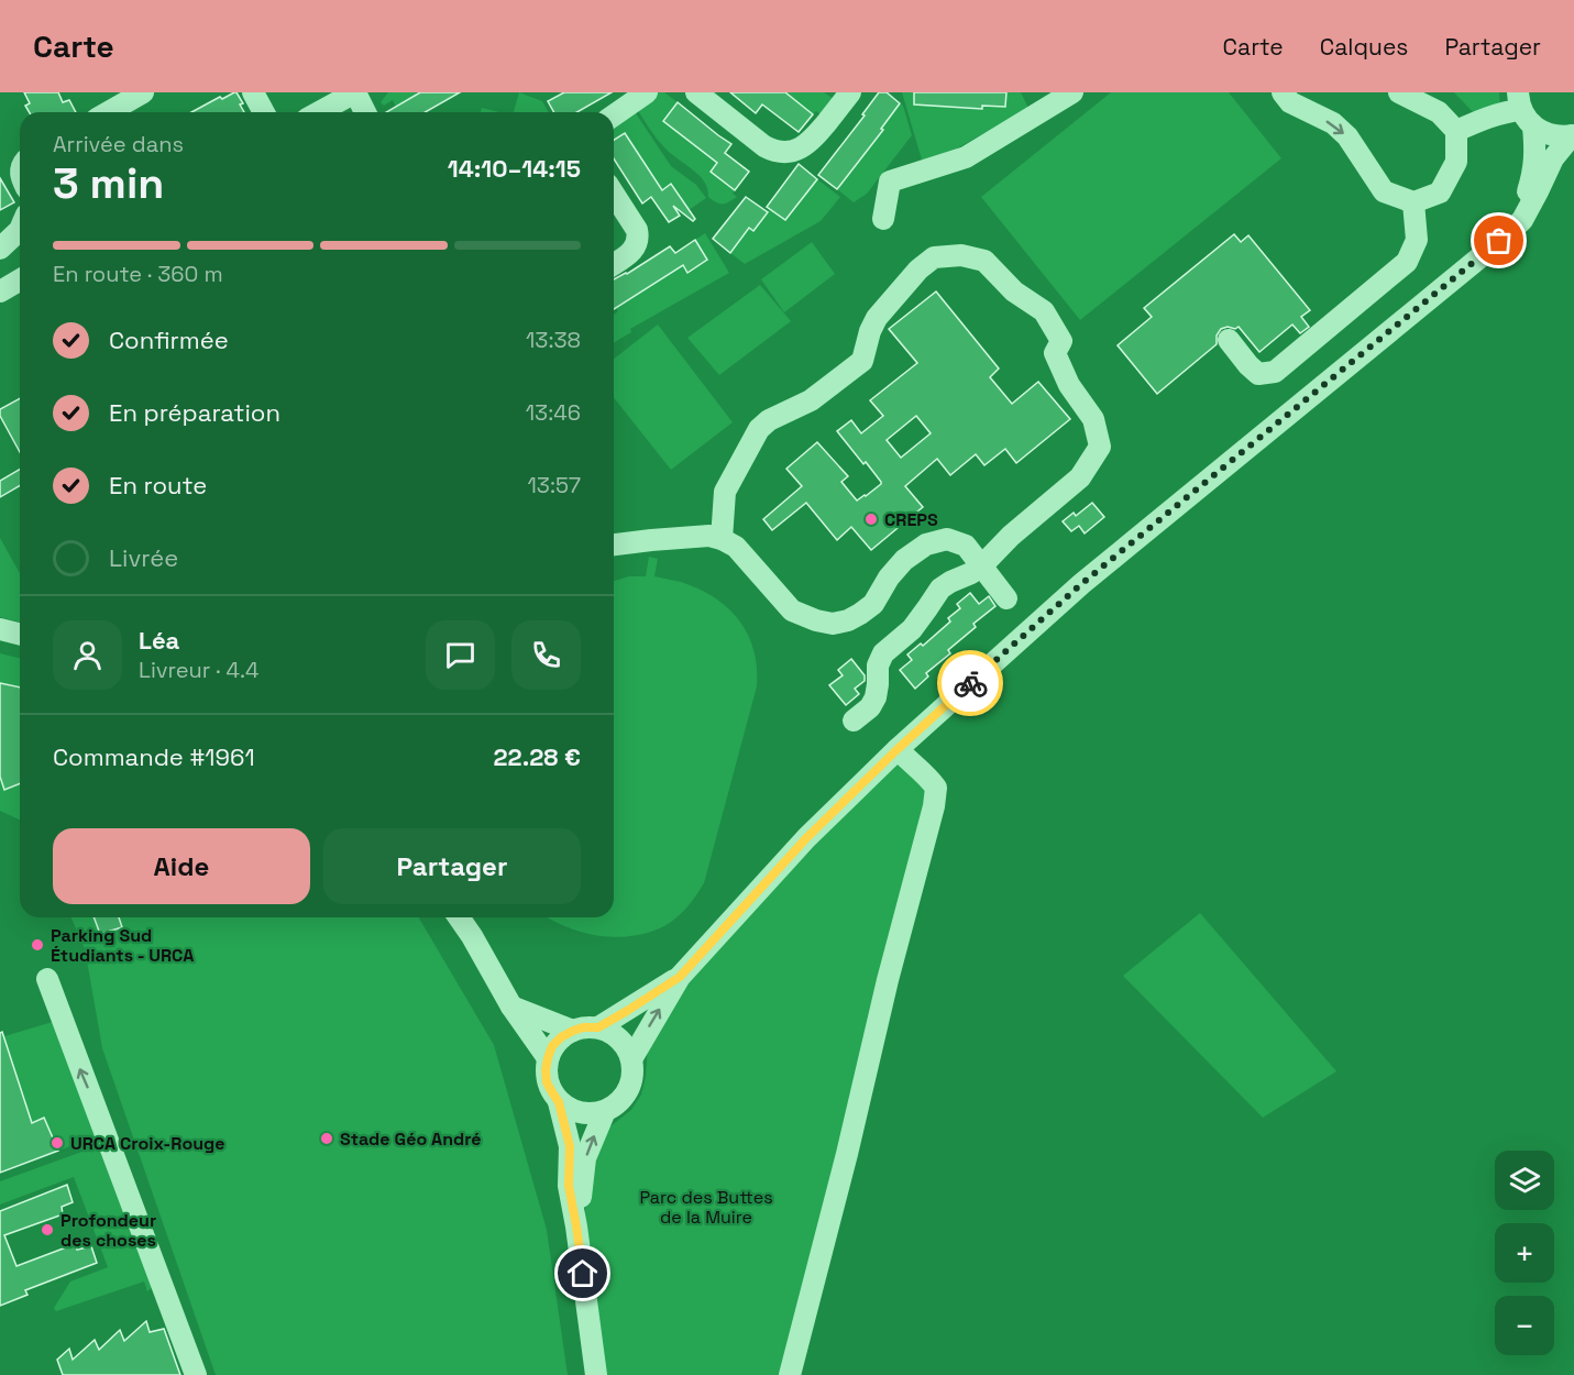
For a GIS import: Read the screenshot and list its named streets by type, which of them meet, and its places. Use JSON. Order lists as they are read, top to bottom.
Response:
{
  "parks": ["Parc des Buttes de la Muire"],
  "places": [
    "CREPS",
    "Parking Sud Étudiants - URCA",
    "Stade Géo André",
    "URCA Croix-Rouge",
    "Profondeur des choses"
  ],
  "page": {
    "header": "Carte",
    "nav": ["Carte", "Calques", "Partager"],
    "heading": ["3 min", "Arrivée dans", "14:10–14:15"],
    "panel": [
      "Léa",
      "Livreur · 4.4",
      "Commande #1961",
      "22.28 €"
    ],
    "bar": "En route · 360 m",
    "list": [
      ["Confirmée", "13:38"],
      ["En préparation", "13:46"],
      ["En route", "13:57"],
      "Livrée"
    ],
    "buttons": ["Aide", "Partager"],
    "map_buttons": ["+", "−"]
  }
}
